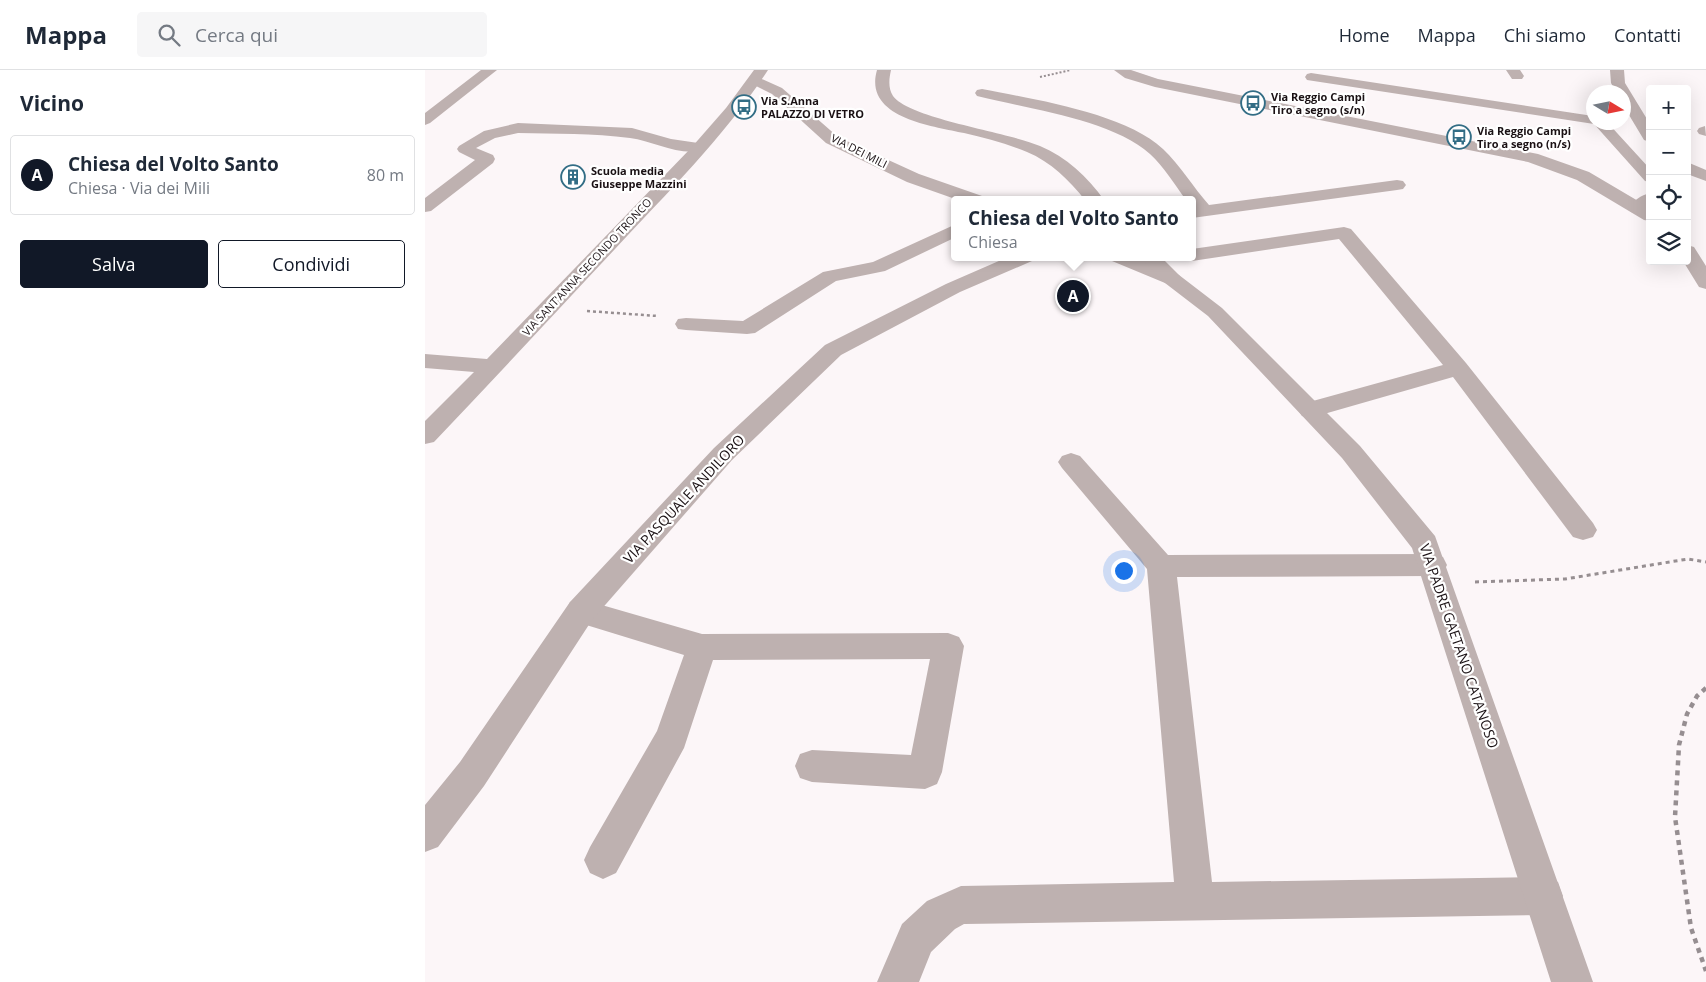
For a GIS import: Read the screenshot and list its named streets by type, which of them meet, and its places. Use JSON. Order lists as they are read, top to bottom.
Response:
{
  "streets": {
    "street": [
      "VIA DEI MILI",
      "VIA SANT'ANNA SECONDO TRONCO",
      "VIA PASQUALE ANDILORO",
      "VIA PADRE GAETANO CATANOSO"
    ]
  },
  "crossings": [
    ["VIA DEI MILI", "VIA SANT'ANNA SECONDO TRONCO"]
  ],
  "places": {
    "bus stop": ["Via Reggio Campi Tiro a segno (s/n)", "Via S.Anna PALAZZO DI VETRO", "Via Reggio Campi Tiro a segno (n/s)"],
    "building": ["Scuola media Giuseppe Mazzini"]
  },
  "north": "right",
  "page": {
    "header": "Mappa",
    "search": "Cerca qui",
    "nav": [
      "Home",
      "Mappa",
      "Chi siamo",
      "Contatti"
    ],
    "heading": "Vicino",
    "map_buttons": ["+", "−"],
    "list": [
      {
        "mark": "A",
        "name": "Chiesa del Volto Santo",
        "note": "Chiesa · Via dei Mili",
        "value": "80 m"
      }
    ],
    "popup": ["Chiesa del Volto Santo", "Chiesa"],
    "buttons": ["Salva", "Condividi"],
    "pins": "A"
  }
}
